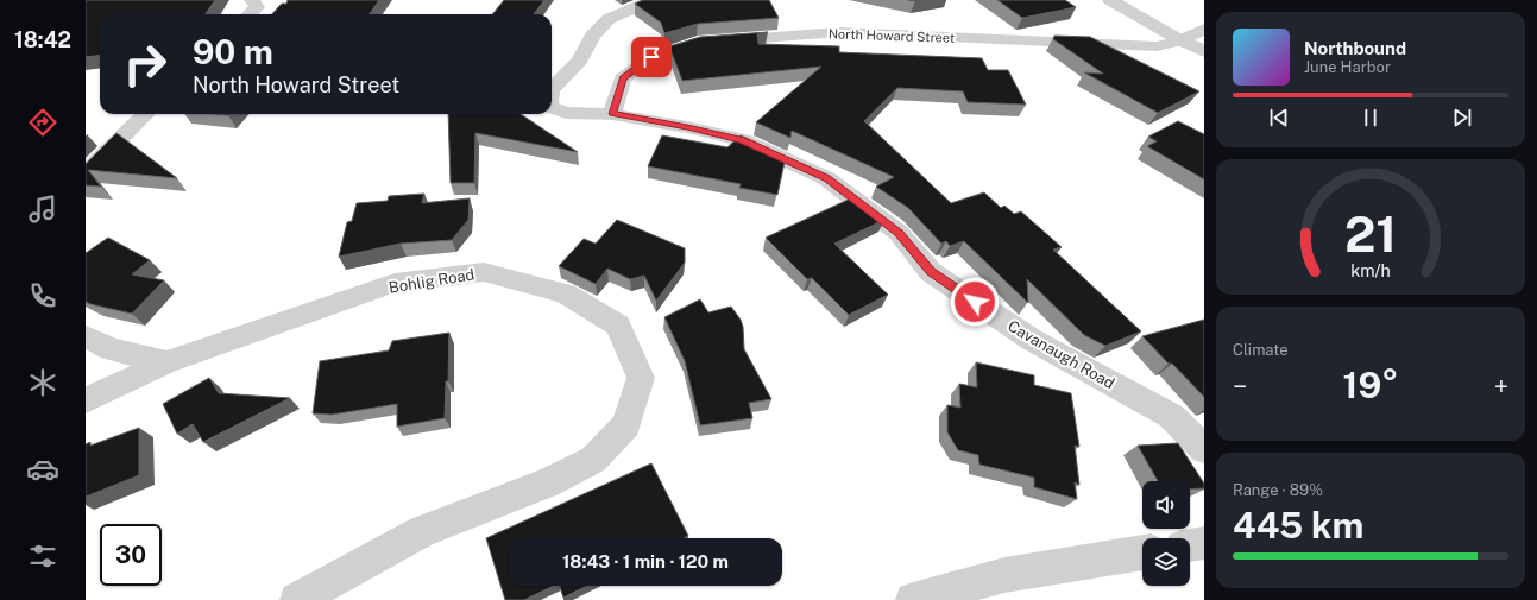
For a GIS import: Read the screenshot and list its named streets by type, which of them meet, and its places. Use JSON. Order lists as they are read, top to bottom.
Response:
{
  "streets": {
    "street": ["North Howard Street", "Bohlig Road", "Cavanaugh Road"]
  },
  "crossings": [
    ["North Howard Street", "Cavanaugh Road"]
  ],
  "page": {
    "tabs": "18:42",
    "turn": ["90 m", "North Howard Street"],
    "song": ["Northbound", "June Harbor"],
    "tile": [
      "Climate",
      ["Range · 89%", "445 km"]
    ],
    "heat": ["−", "19°", "+"],
    "limit": "30",
    "trip": "18:43 · 1 min · 120 m",
    "gauge": ["21", "km/h"]
  }
}
